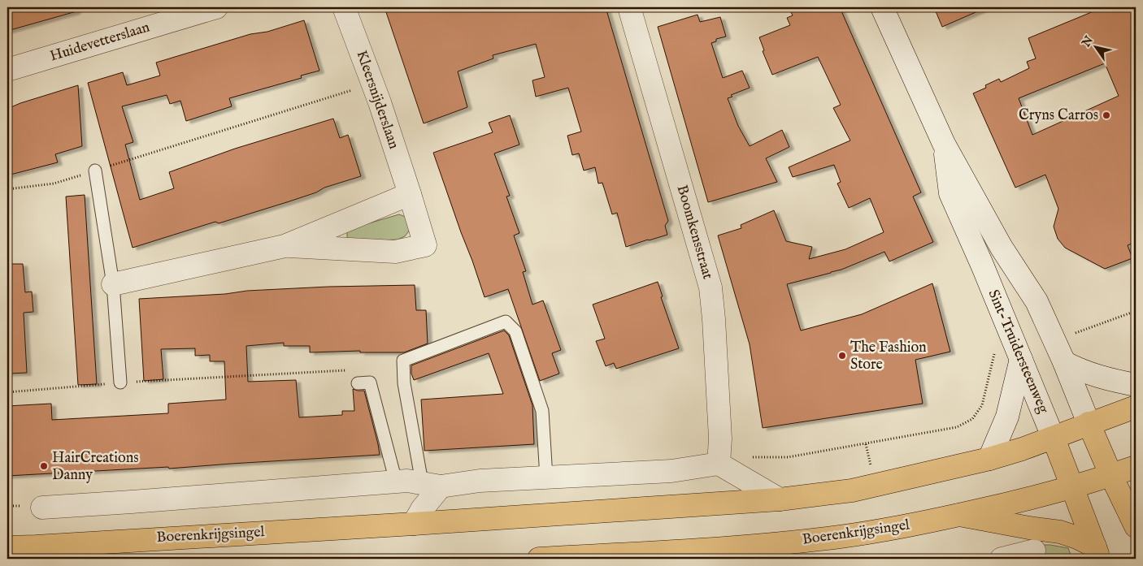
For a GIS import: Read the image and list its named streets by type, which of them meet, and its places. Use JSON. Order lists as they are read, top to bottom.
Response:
{
  "streets": {
    "main road": ["Sint-Truidersteenweg", "Boerenkrijgsingel"],
    "street": ["Huidevetterslaan", "Kleersnijderslaan", "Boomkensstraat"]
  },
  "crossings": [
    ["Sint-Truidersteenweg", "Boerenkrijgsingel"]
  ],
  "places": ["Cryns Carros", "The Fashion Store", "HairCreations Danny"],
  "north": "top left"
}
